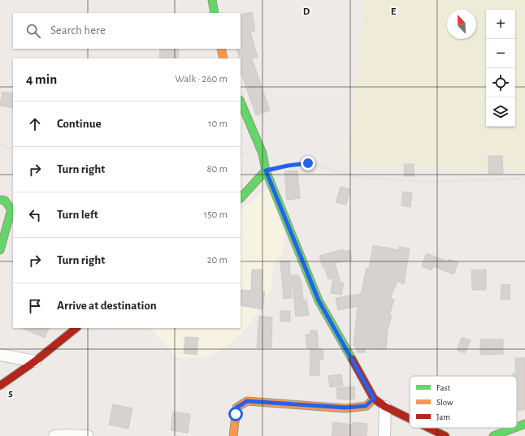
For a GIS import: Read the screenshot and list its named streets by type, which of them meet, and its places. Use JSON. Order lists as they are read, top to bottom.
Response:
{
  "legend": ["Fast", "Slow", "Jam"],
  "north": "top left",
  "page": {
    "map_buttons": ["+", "−"],
    "search": "Search here",
    "heading": ["4 min", "Walk · 260 m"],
    "list": [
      ["Continue", "10 m"],
      ["Turn right", "80 m"],
      ["Turn left", "150 m"],
      ["Turn right", "20 m"],
      "Arrive at destination"
    ]
  },
  "grid": {
    "columns": ["D", "E"],
    "rows": ["5"]
  }
}
